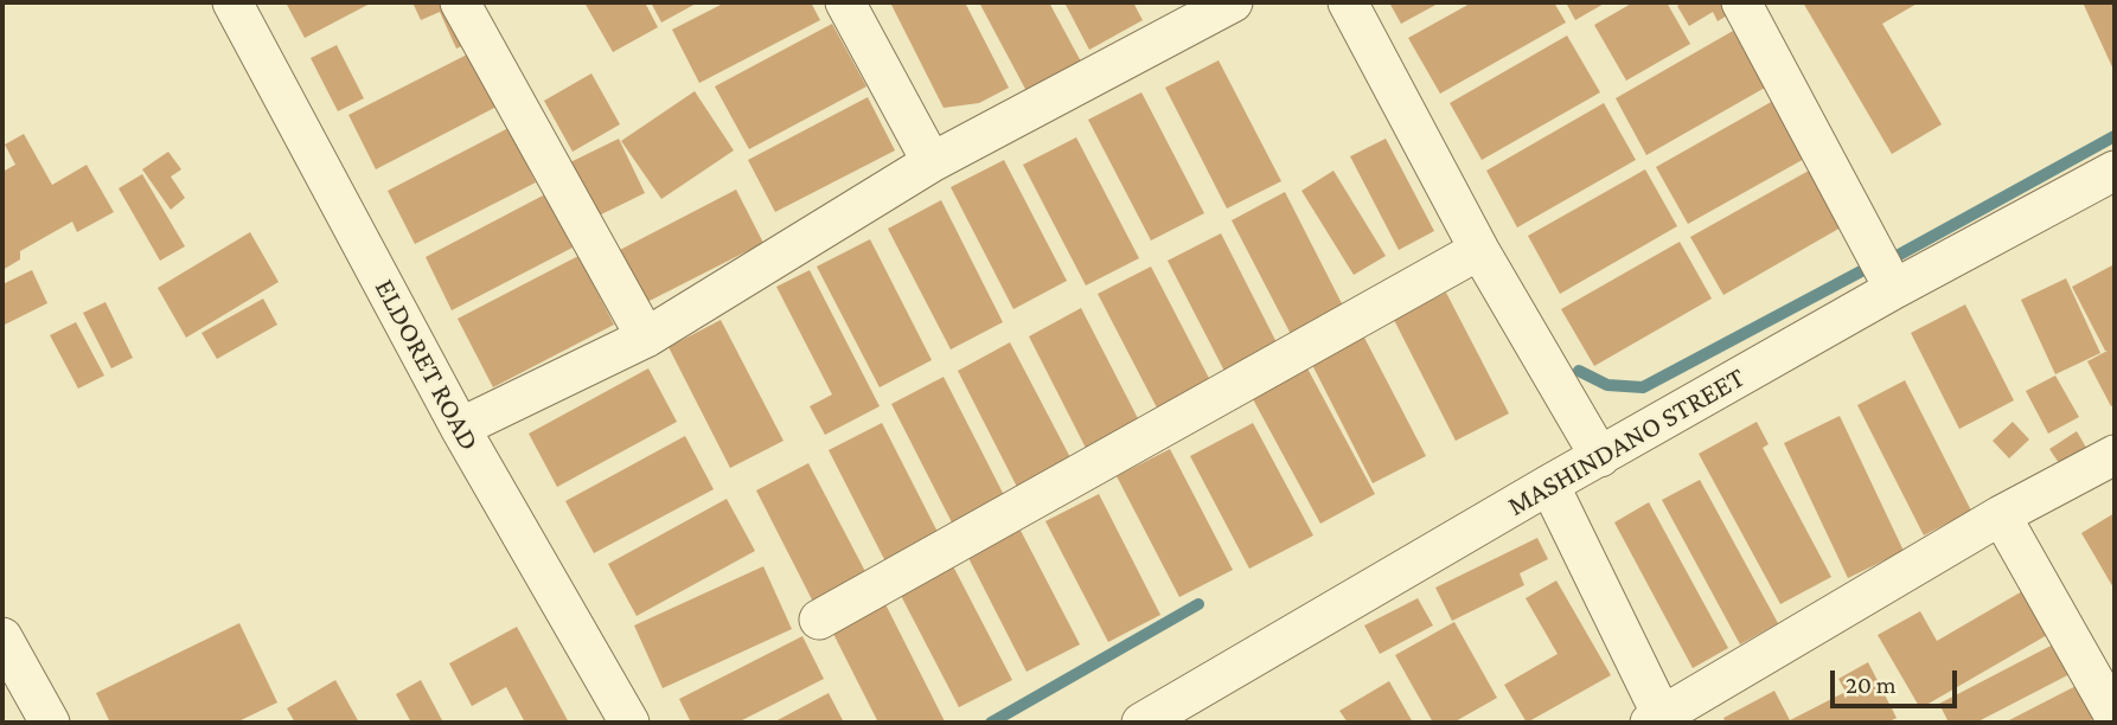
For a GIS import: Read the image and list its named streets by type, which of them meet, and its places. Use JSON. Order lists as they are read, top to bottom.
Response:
{
  "streets": {
    "street": ["ELDORET ROAD", "MASHINDANO STREET"]
  },
  "scale_bar": "20 m"
}
